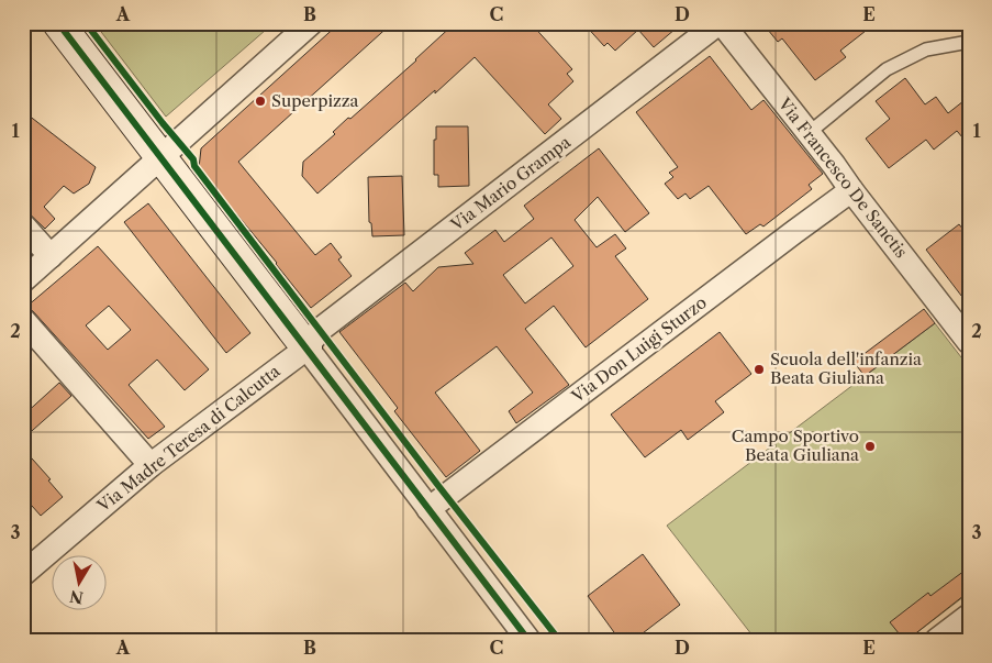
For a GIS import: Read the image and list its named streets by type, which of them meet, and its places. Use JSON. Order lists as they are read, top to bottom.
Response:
{
  "streets": {
    "street": [
      "Via Francesco De Sanctis",
      "Via Mario Grampa",
      "Via Don Luigi Sturzo",
      "Via Madre Teresa di Calcutta"
    ]
  },
  "crossings": [
    ["Via Francesco De Sanctis", "Via Mario Grampa"],
    ["Via Francesco De Sanctis", "Via Don Luigi Sturzo"],
    ["Via Mario Grampa", "Via Madre Teresa di Calcutta"]
  ],
  "places": ["Superpizza", "Scuola dell'infanzia Beata Giuliana", "Campo Sportivo Beata Giuliana"],
  "north": "bottom",
  "grid": {
    "columns": [
      "A",
      "B",
      "C",
      "D",
      "E"
    ],
    "rows": ["1", "2", "3"]
  }
}
